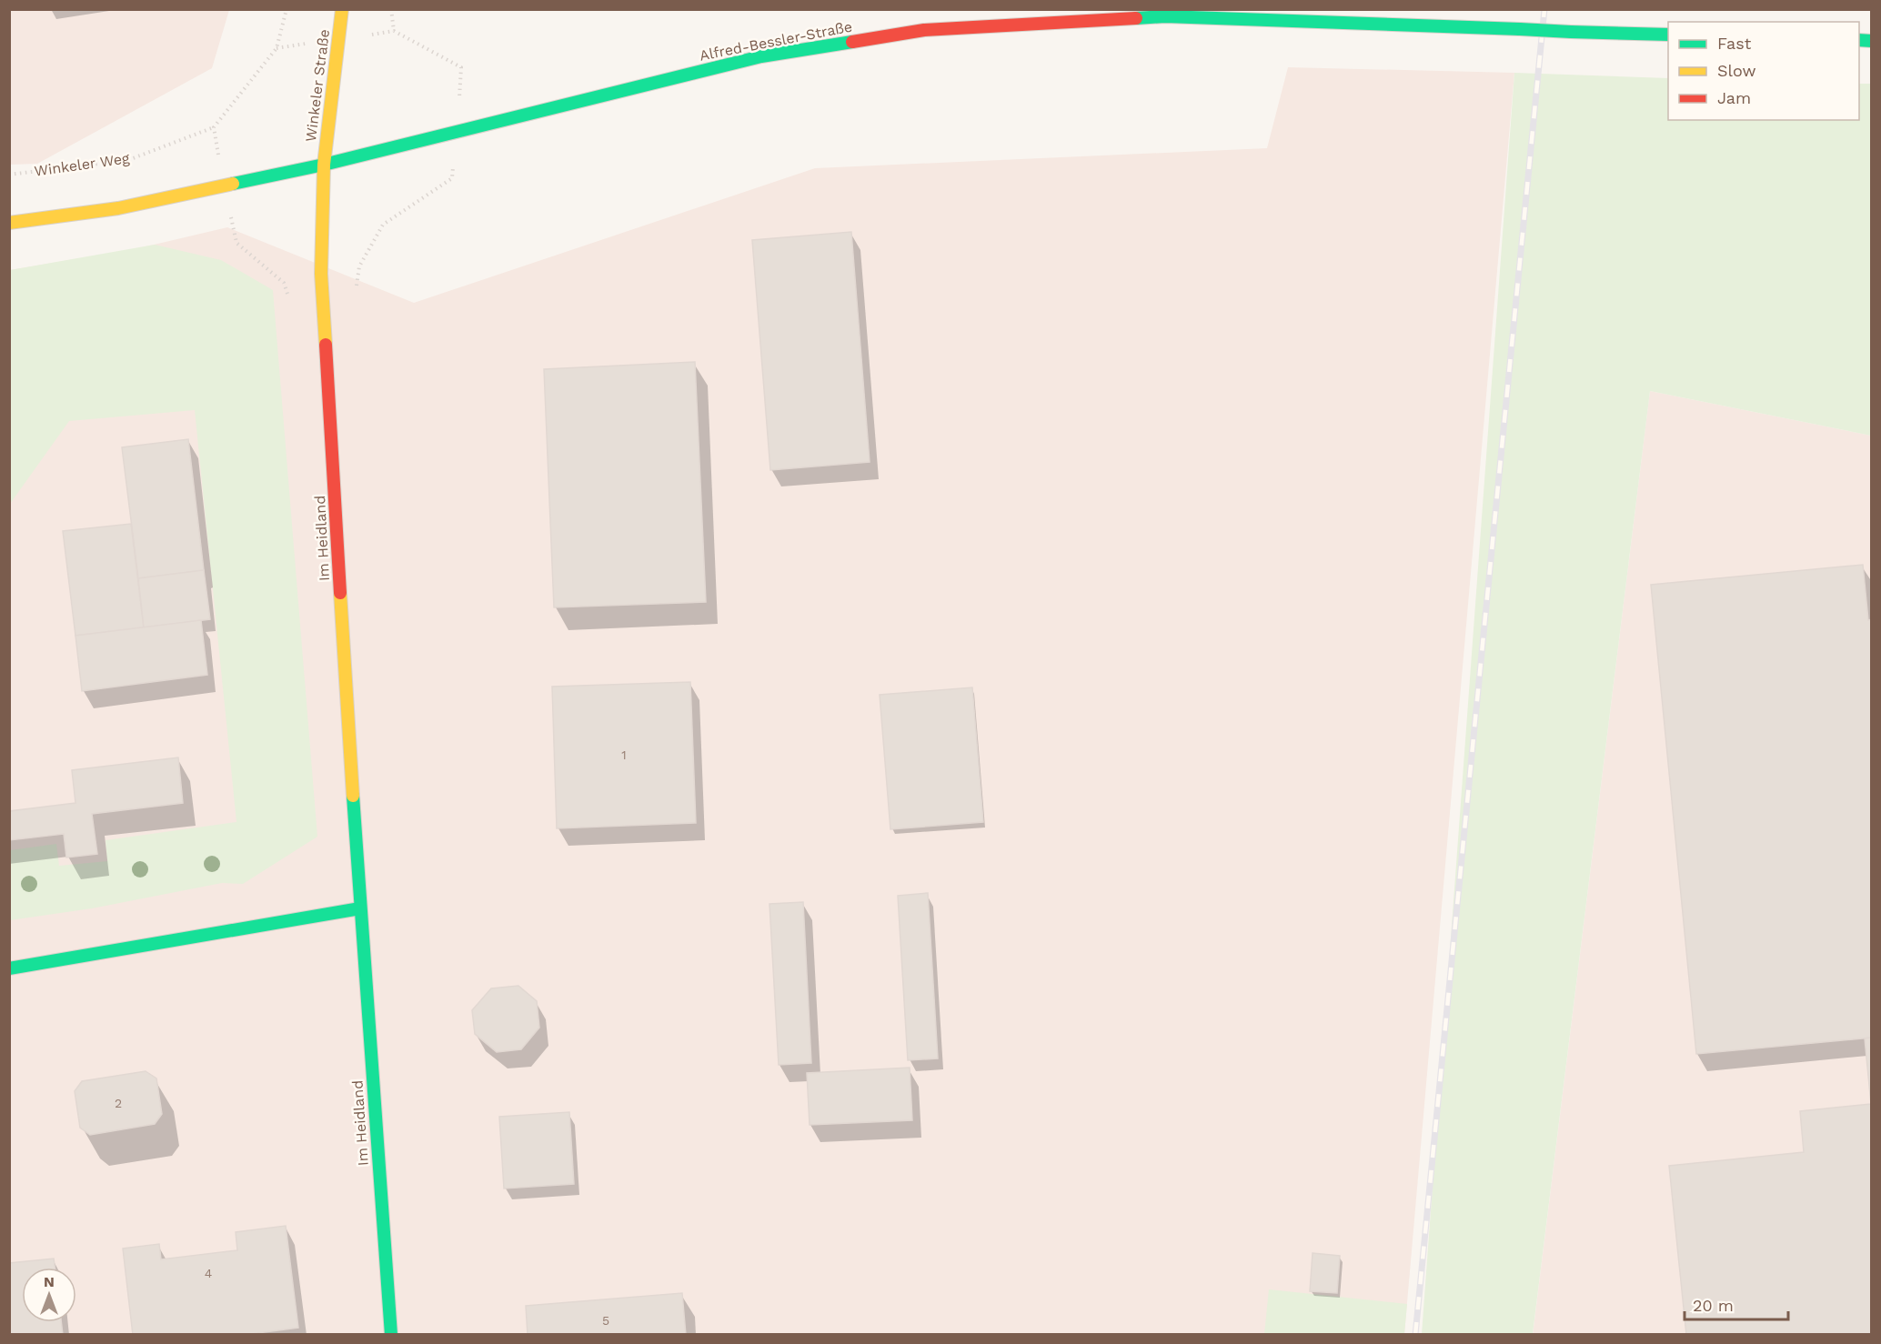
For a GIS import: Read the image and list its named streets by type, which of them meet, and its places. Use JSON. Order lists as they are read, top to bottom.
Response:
{
  "streets": {
    "main road": ["Alfred-Bessler-Straße", "Winkeler Straße", "Im Heidland"],
    "path": ["Winkeler Weg"]
  },
  "crossings": [
    ["Alfred-Bessler-Straße", "Winkeler Straße"],
    ["Alfred-Bessler-Straße", "Im Heidland"],
    ["Winkeler Straße", "Im Heidland"]
  ],
  "house_numbers": [
    "1",
    "2",
    "4",
    "5"
  ],
  "legend": ["Fast", "Slow", "Jam"],
  "scale_bar": "20 m",
  "north": "top"
}
